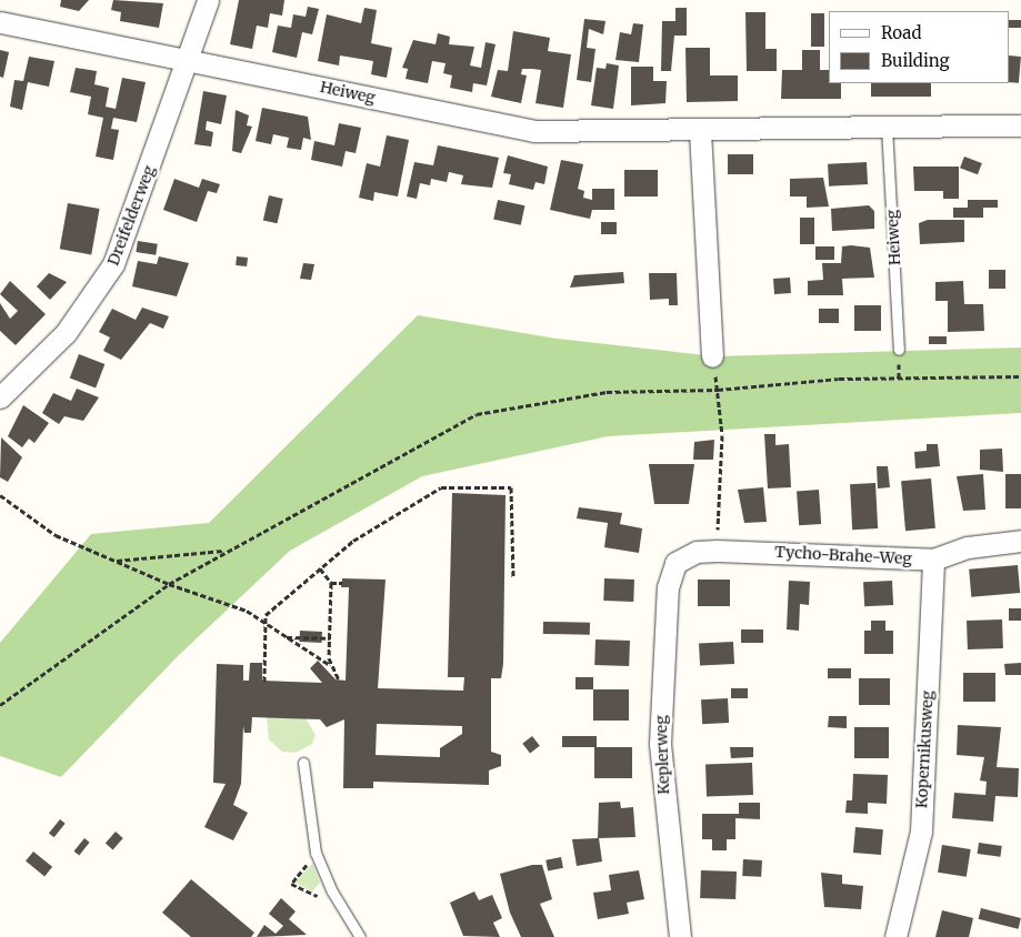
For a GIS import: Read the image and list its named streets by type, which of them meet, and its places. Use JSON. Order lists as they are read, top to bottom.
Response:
{
  "streets": {
    "street": [
      "Heiweg",
      "Dreifelderweg",
      "Tycho-Brahe-Weg",
      "Kopernikusweg",
      "Keplerweg"
    ]
  },
  "crossings": [
    ["Heiweg", "Dreifelderweg"],
    ["Tycho-Brahe-Weg", "Kopernikusweg"],
    ["Tycho-Brahe-Weg", "Keplerweg"]
  ],
  "legend": ["Road", "Building"]
}
